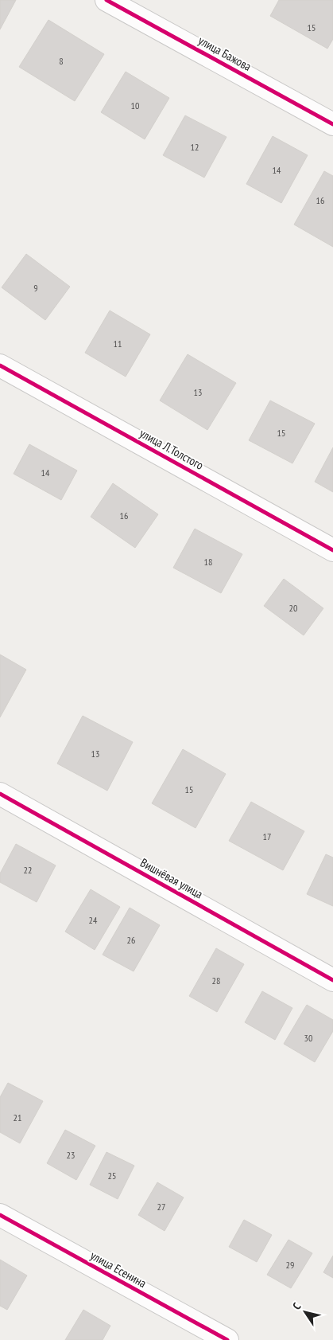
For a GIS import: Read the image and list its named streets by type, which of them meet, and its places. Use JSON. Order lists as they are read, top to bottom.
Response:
{
  "streets": {
    "street": [
      "улица Бажова",
      "улица Л.Толстого",
      "Вишнёвая улица",
      "улица Есенина"
    ]
  },
  "house_numbers": [
    "15",
    "8",
    "10",
    "12",
    "14",
    "16",
    "9",
    "11",
    "13",
    "15",
    "14",
    "16",
    "18",
    "20",
    "13",
    "15",
    "17",
    "22",
    "24",
    "26",
    "28",
    "30",
    "21",
    "23",
    "25",
    "27",
    "29"
  ],
  "north": "top left"
}
